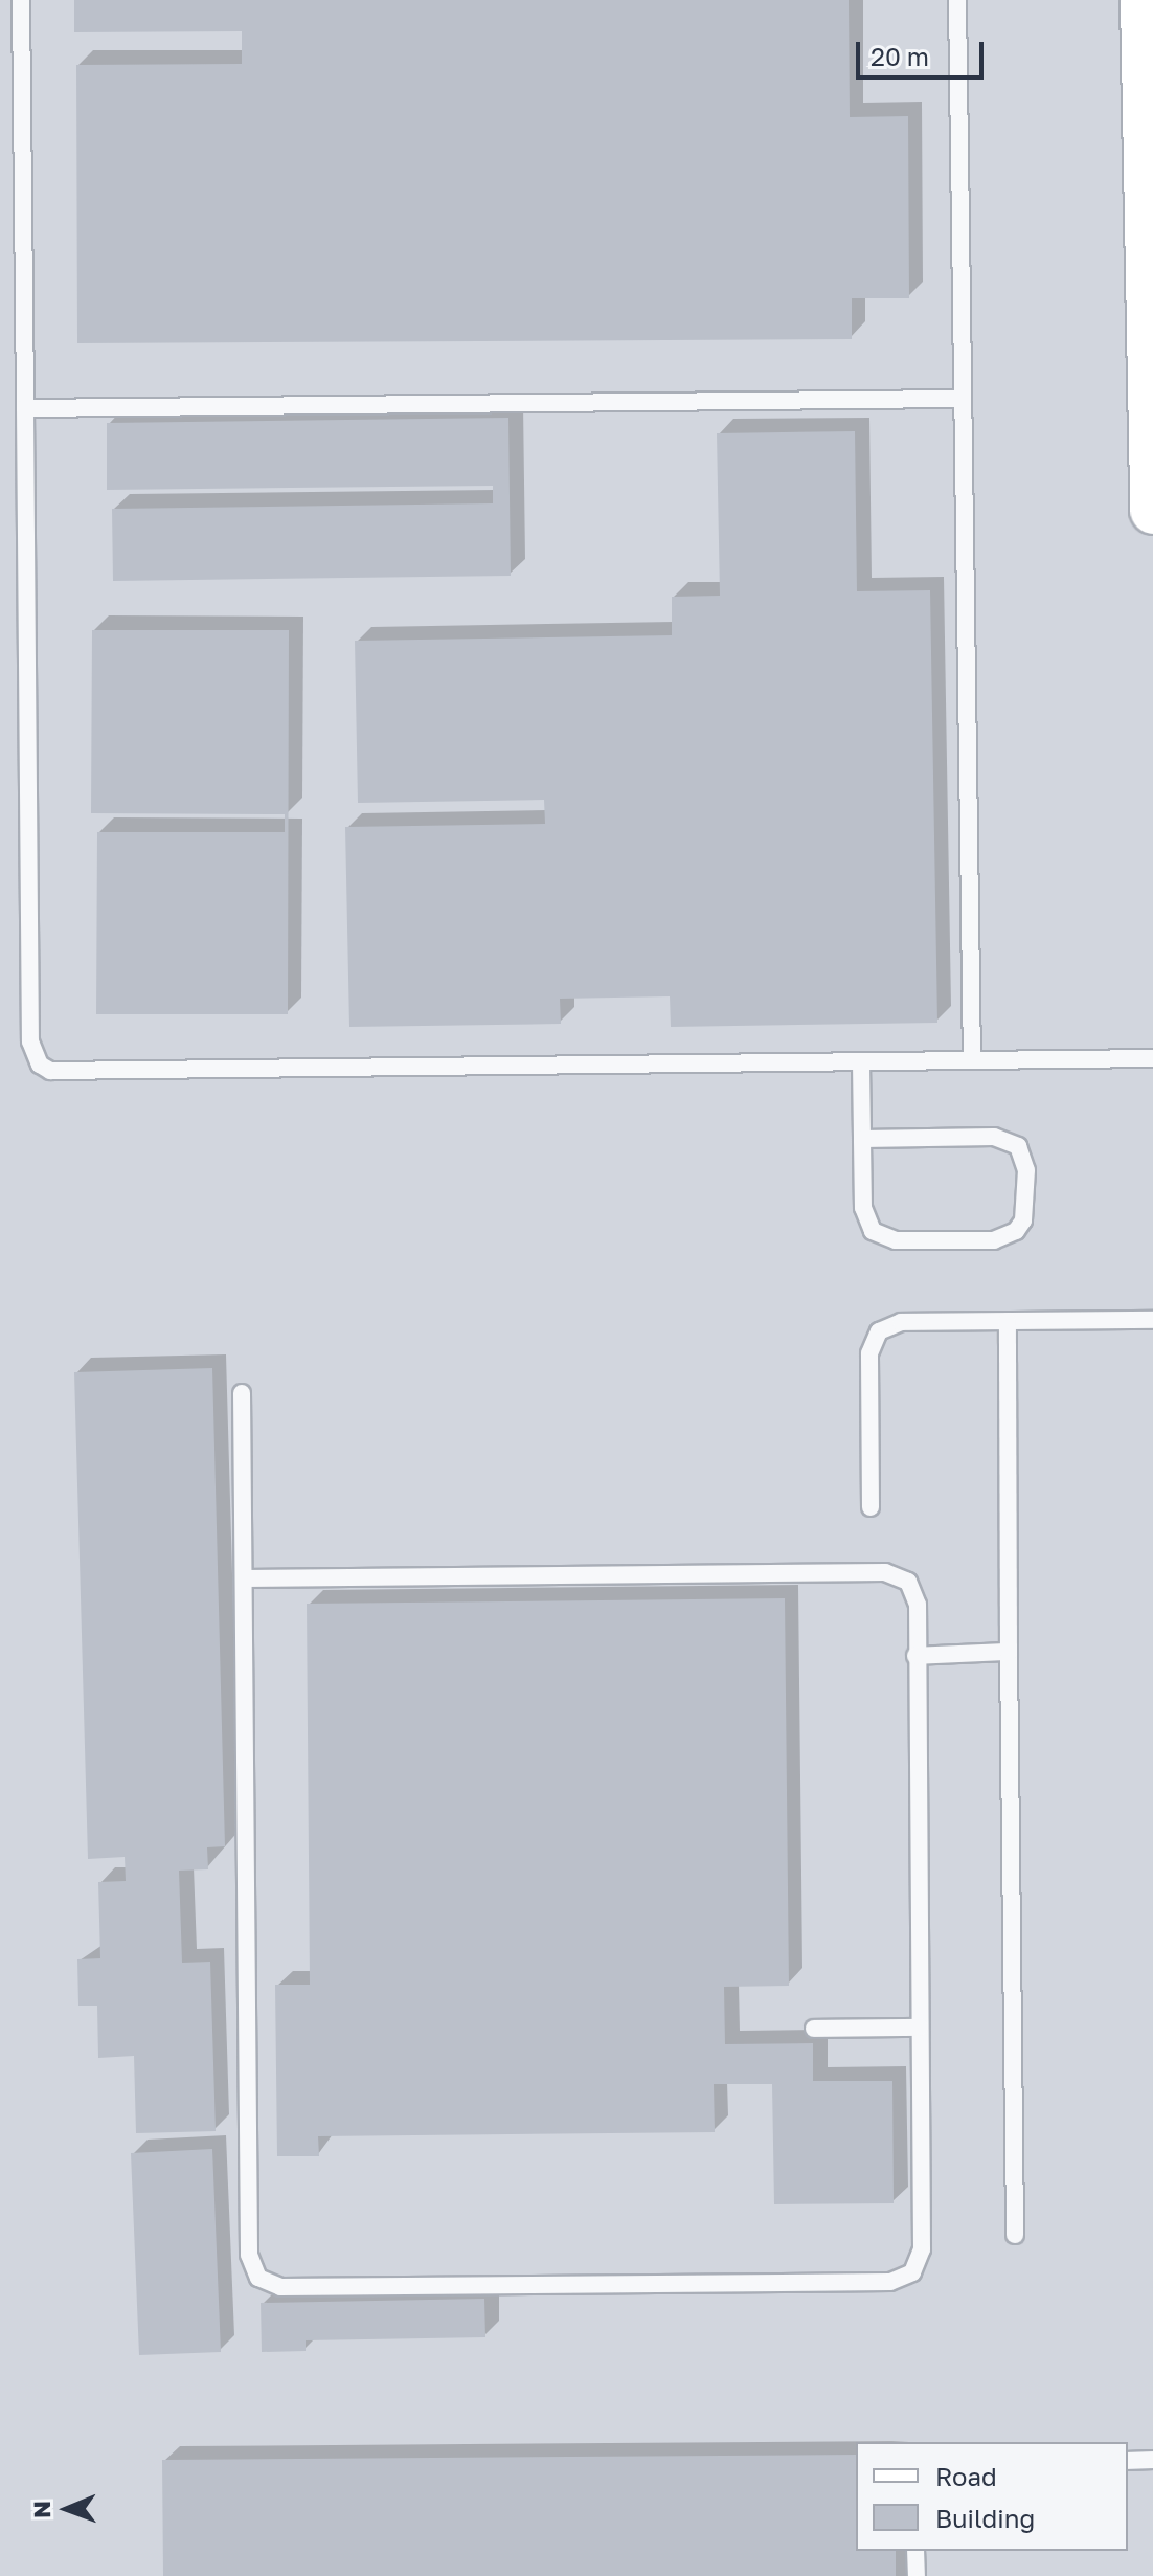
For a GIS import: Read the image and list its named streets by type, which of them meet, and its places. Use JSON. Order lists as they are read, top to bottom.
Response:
{
  "legend": ["Road", "Building"],
  "scale_bar": "20 m",
  "north": "left"
}
